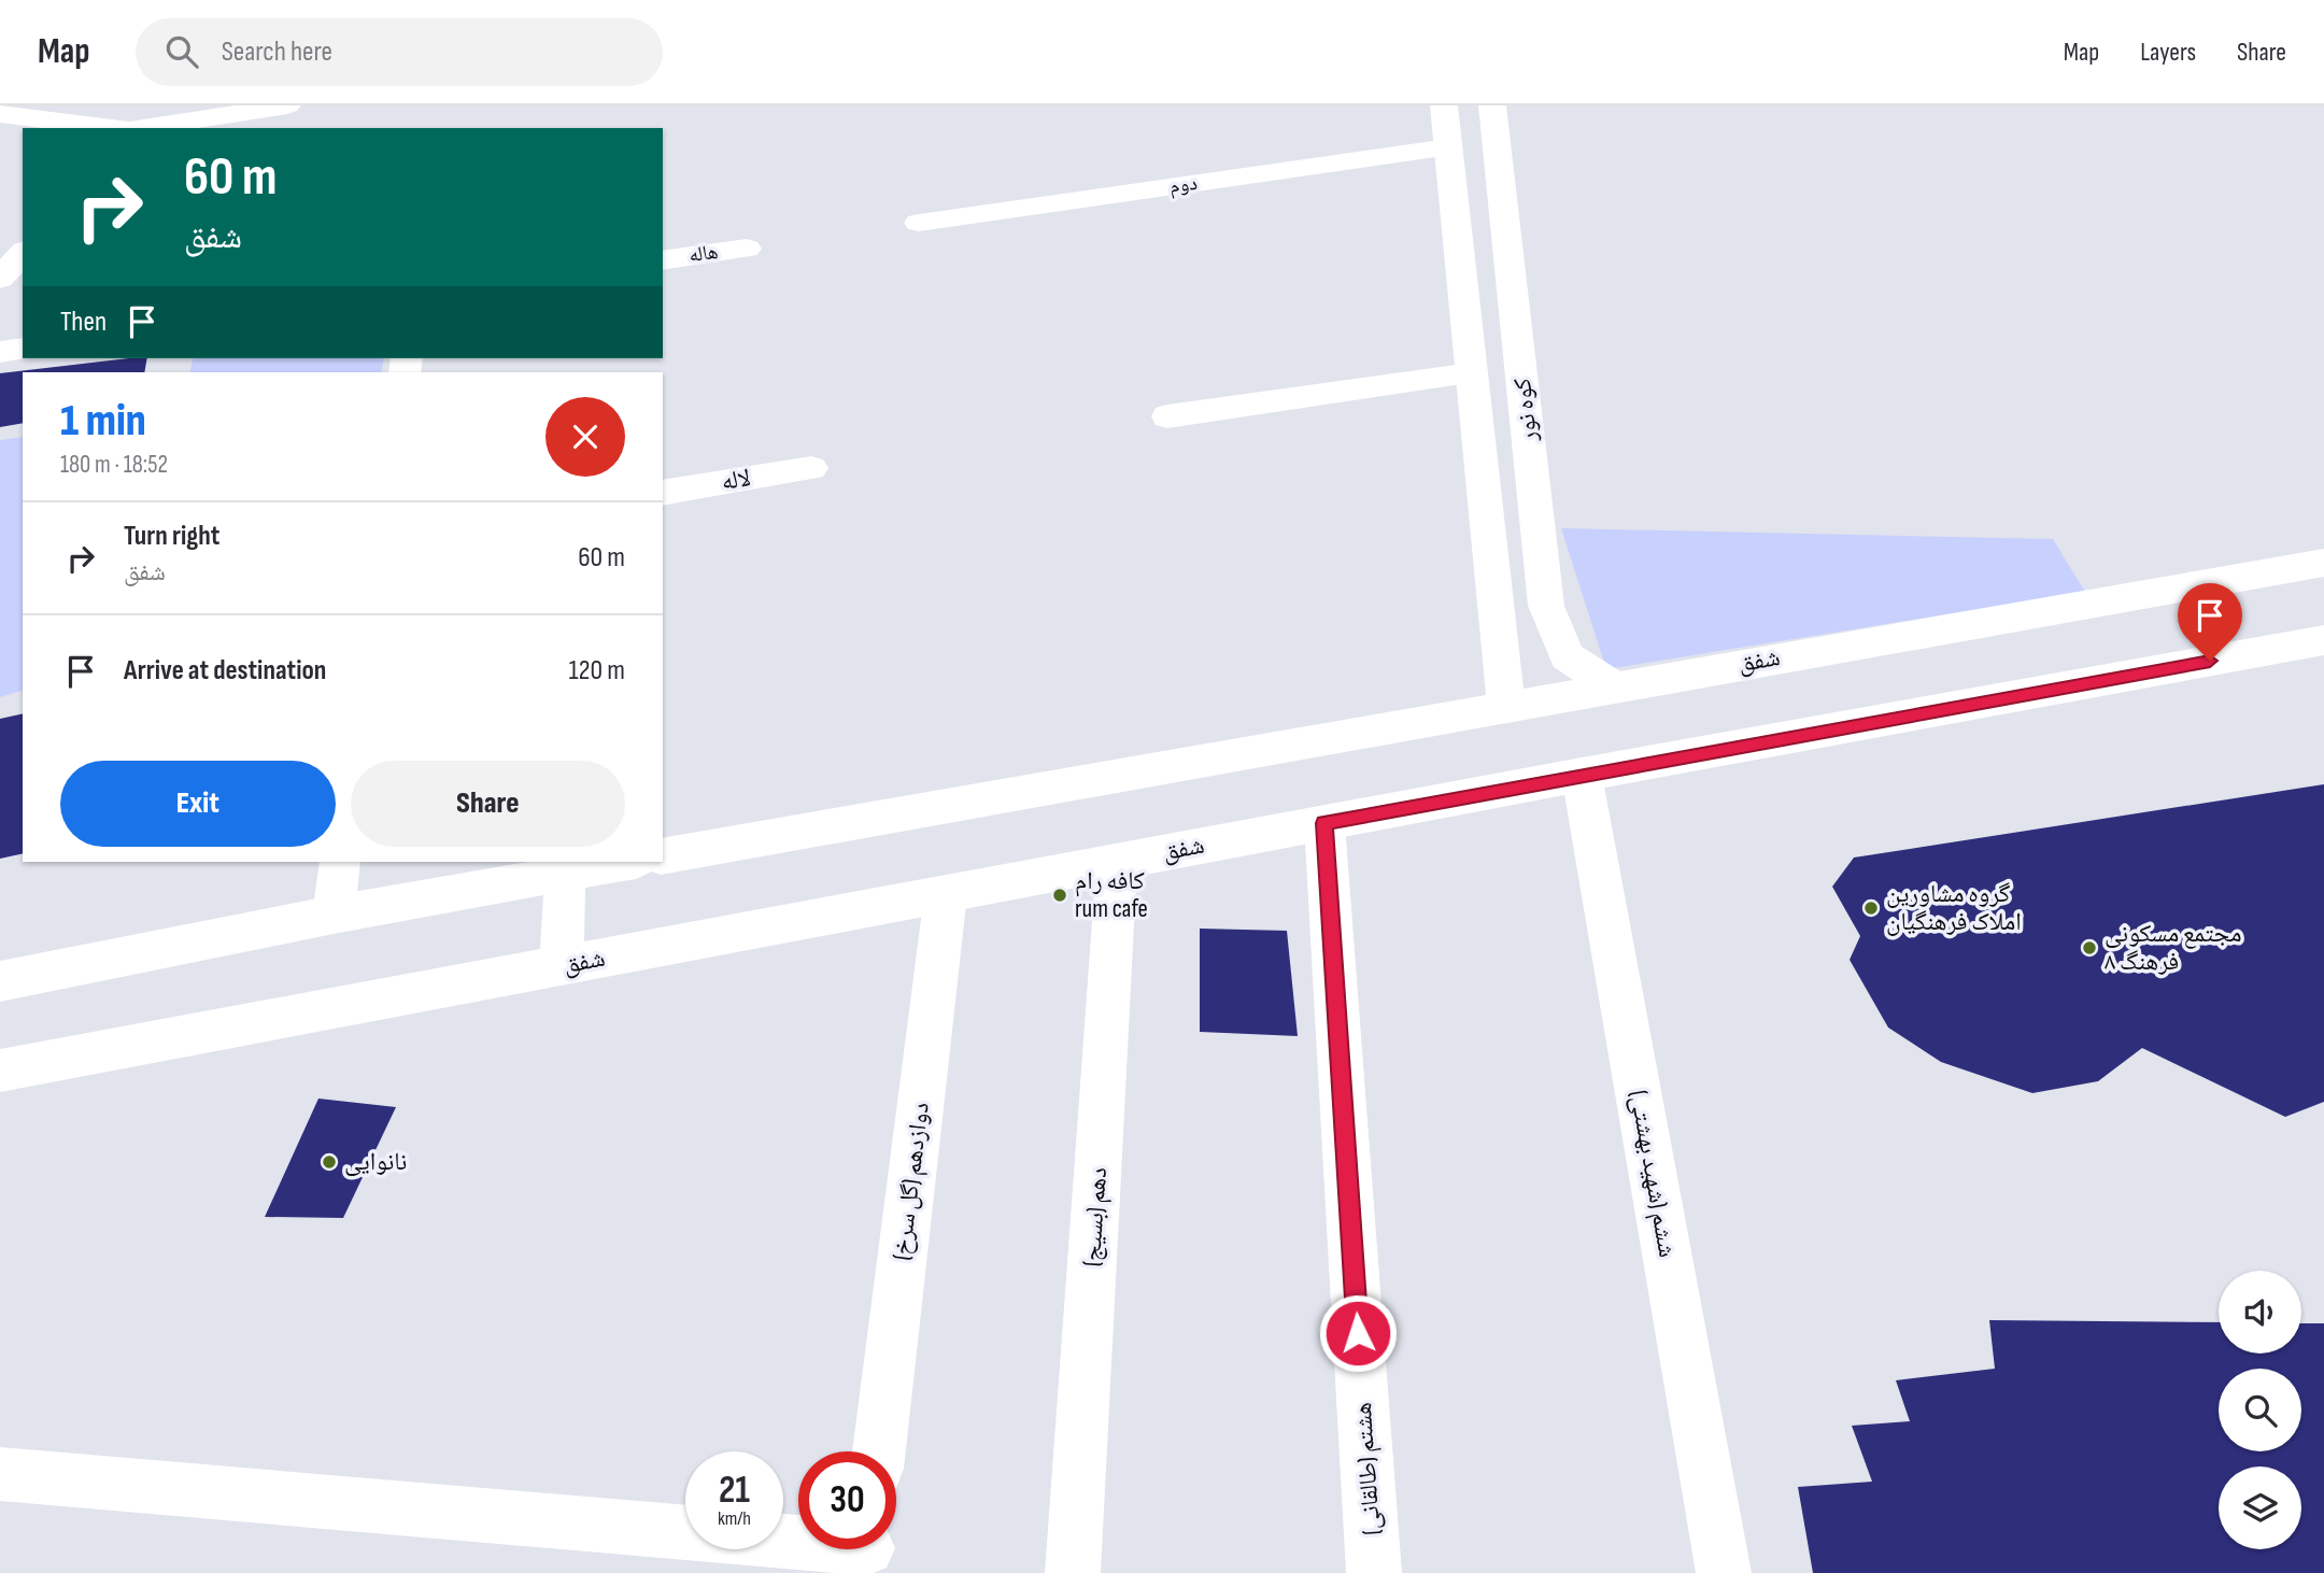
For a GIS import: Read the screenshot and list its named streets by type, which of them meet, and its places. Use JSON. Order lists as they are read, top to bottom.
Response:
{
  "streets": {
    "street": [
      "دوم",
      "هاله",
      "کوه نور",
      "لاله",
      "شفق",
      "ششم (شهید بهشتی)",
      "دوازدهم (گل سرخ)",
      "دهم (بسیج)",
      "هشتم (طالقانی)"
    ]
  },
  "crossings": [
    ["دوم", "کوه نور"],
    ["کوه نور", "شفق"],
    ["شفق", "ششم (شهید بهشتی)"],
    ["شفق", "دوازدهم (گل سرخ)"],
    ["شفق", "دهم (بسیج)"],
    ["شفق", "هشتم (طالقانی)"]
  ],
  "places": [
    "کافه رام rum cafe",
    "گروه مشاورین املاک فرهنگیان",
    "مجتمع مسکونی فرهنگ ۸",
    "نانوایی"
  ],
  "page": {
    "header": "Map",
    "search": "Search here",
    "nav": ["Map", "Layers", "Share"],
    "turn": ["60 m", "شفق"],
    "then": "Then",
    "heading": ["1 min", "180 m · 18:52"],
    "list": [
      {
        "name": "Turn right",
        "note": "شفق",
        "value": "60 m"
      },
      {
        "name": "Arrive at destination",
        "value": "120 m"
      }
    ],
    "buttons": ["Exit", "Share"],
    "speed": "21 km/h",
    "limit": "30"
  }
}
